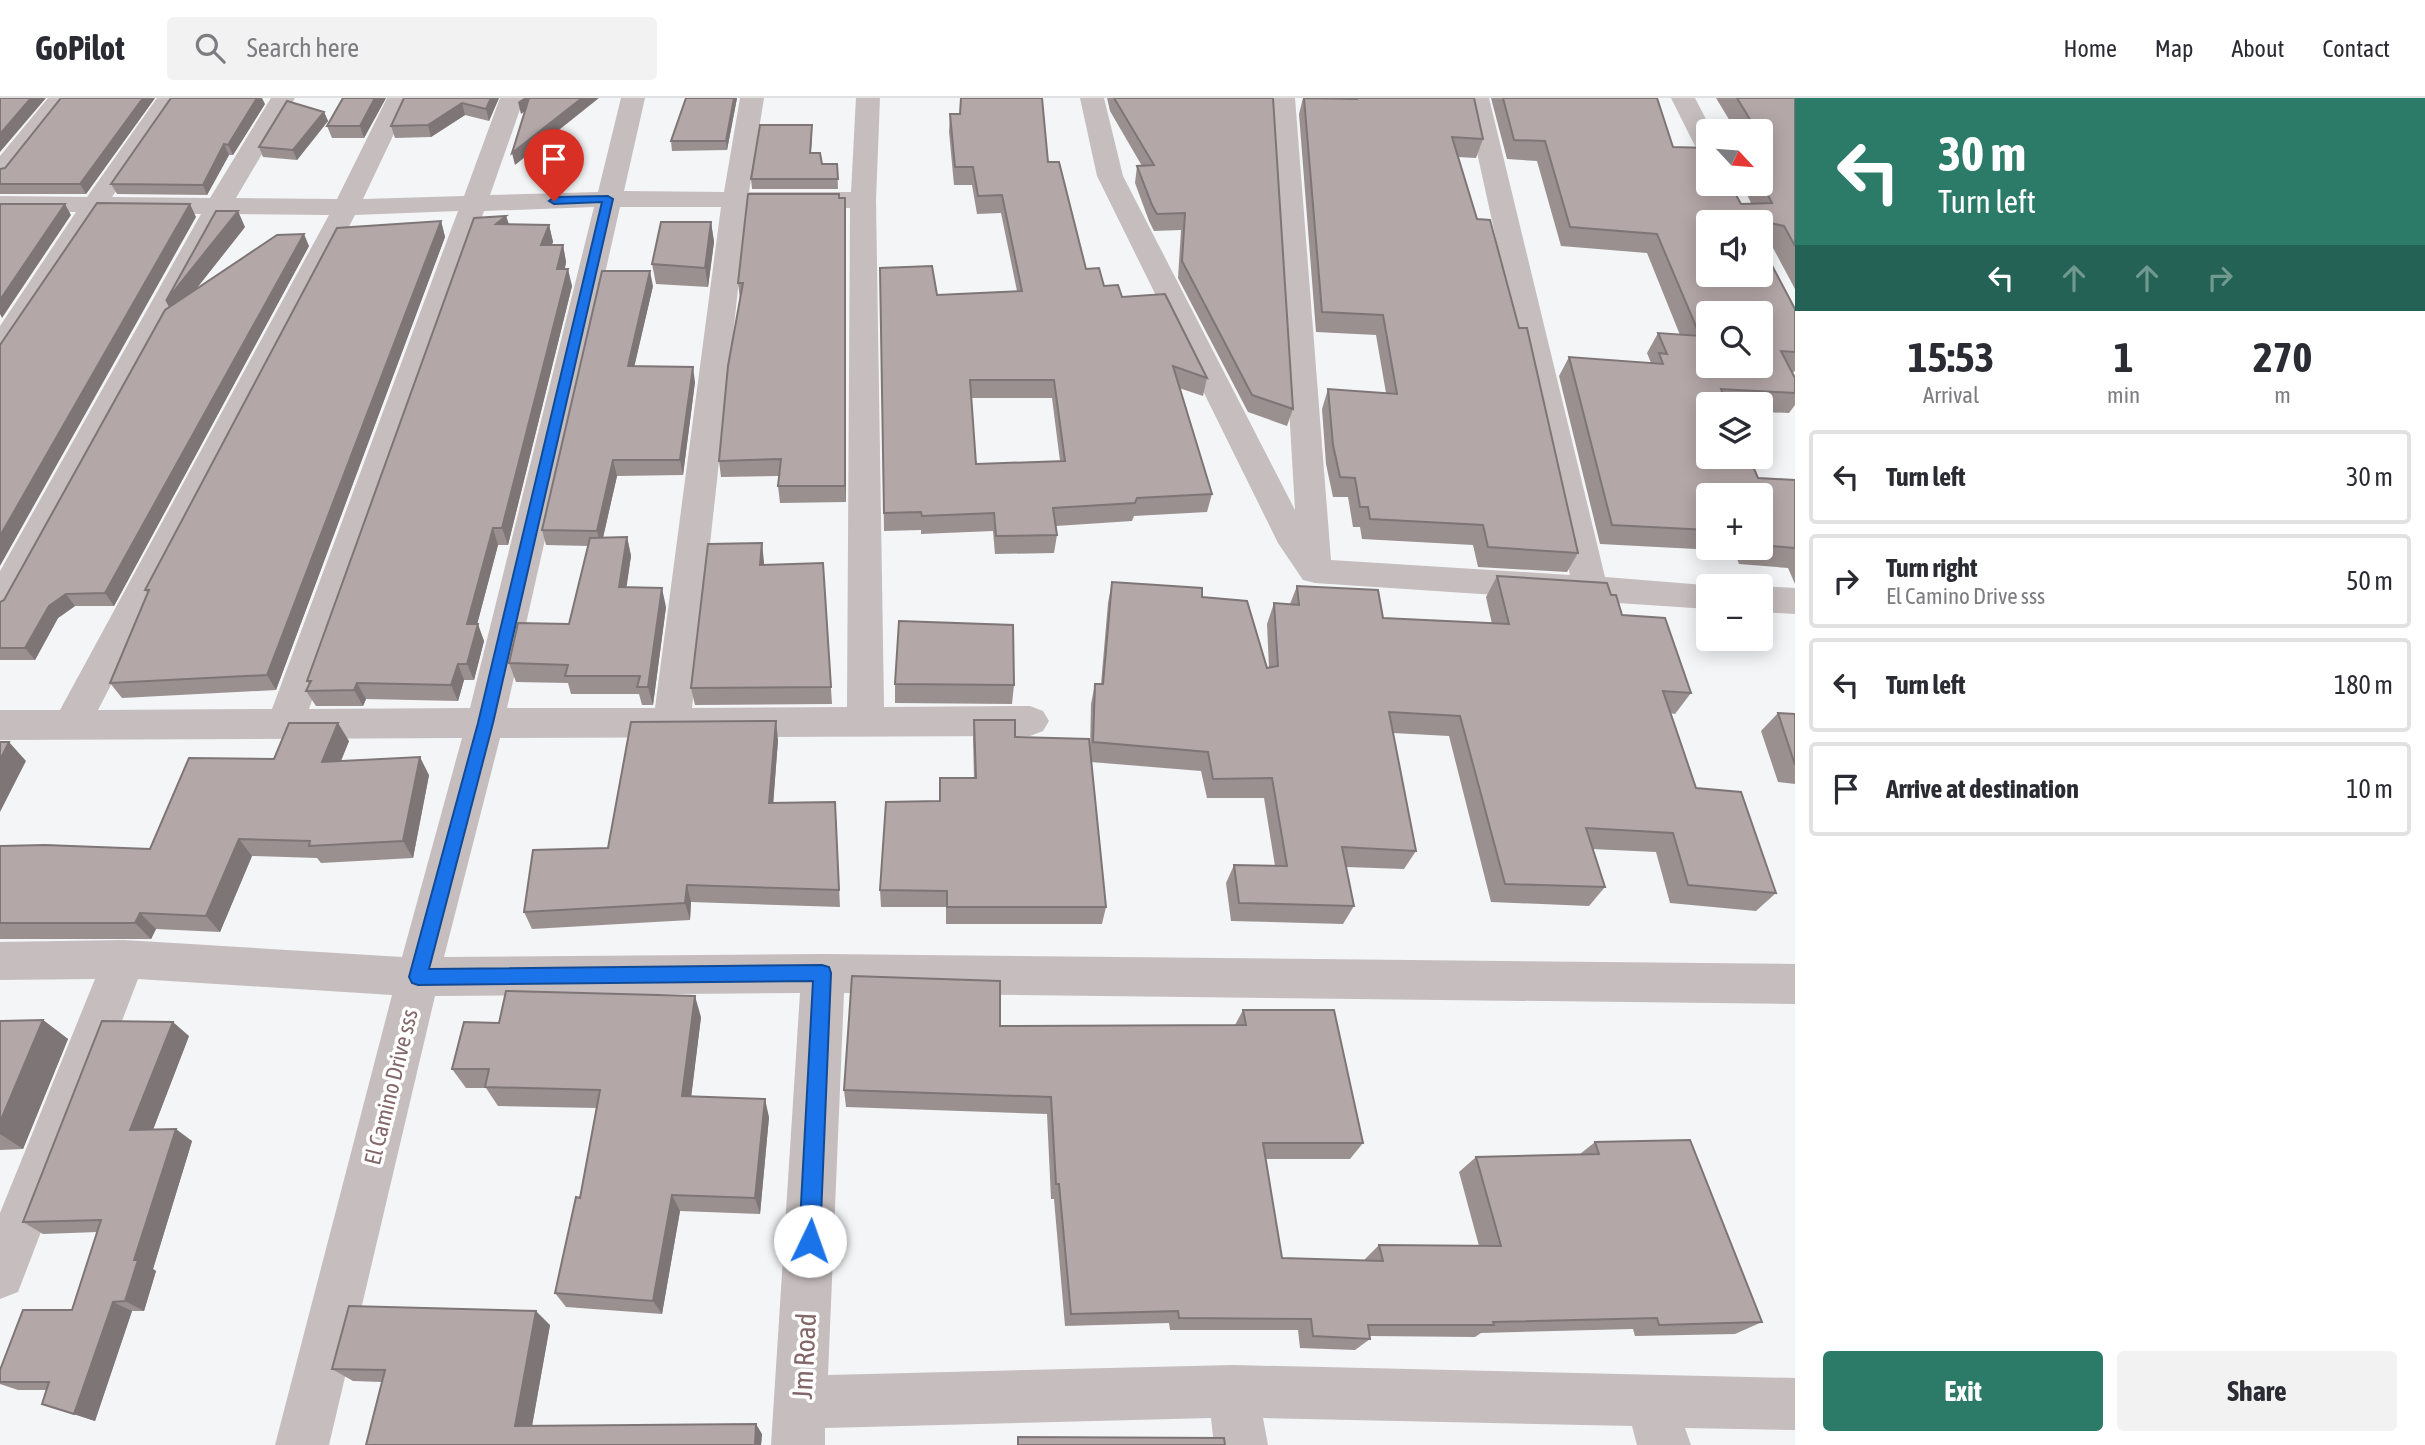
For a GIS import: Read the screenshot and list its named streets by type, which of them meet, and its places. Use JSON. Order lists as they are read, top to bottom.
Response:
{
  "streets": {
    "street": ["El Camino Drive sss", "Jm Road"]
  },
  "north": "bottom right",
  "page": {
    "header": "GoPilot",
    "search": "Search here",
    "nav": [
      "Home",
      "Map",
      "About",
      "Contact"
    ],
    "turn": ["30 m", "Turn left"],
    "map_buttons": ["+", "−"],
    "eta": [
      "15:53",
      "Arrival",
      "1",
      "min",
      "270",
      "m"
    ],
    "list": [
      {
        "name": "Turn left",
        "value": "30 m"
      },
      {
        "name": "Turn right",
        "note": "El Camino Drive sss",
        "value": "50 m"
      },
      {
        "name": "Turn left",
        "value": "180 m"
      },
      {
        "name": "Arrive at destination",
        "value": "10 m"
      }
    ],
    "buttons": ["Exit", "Share"]
  }
}
